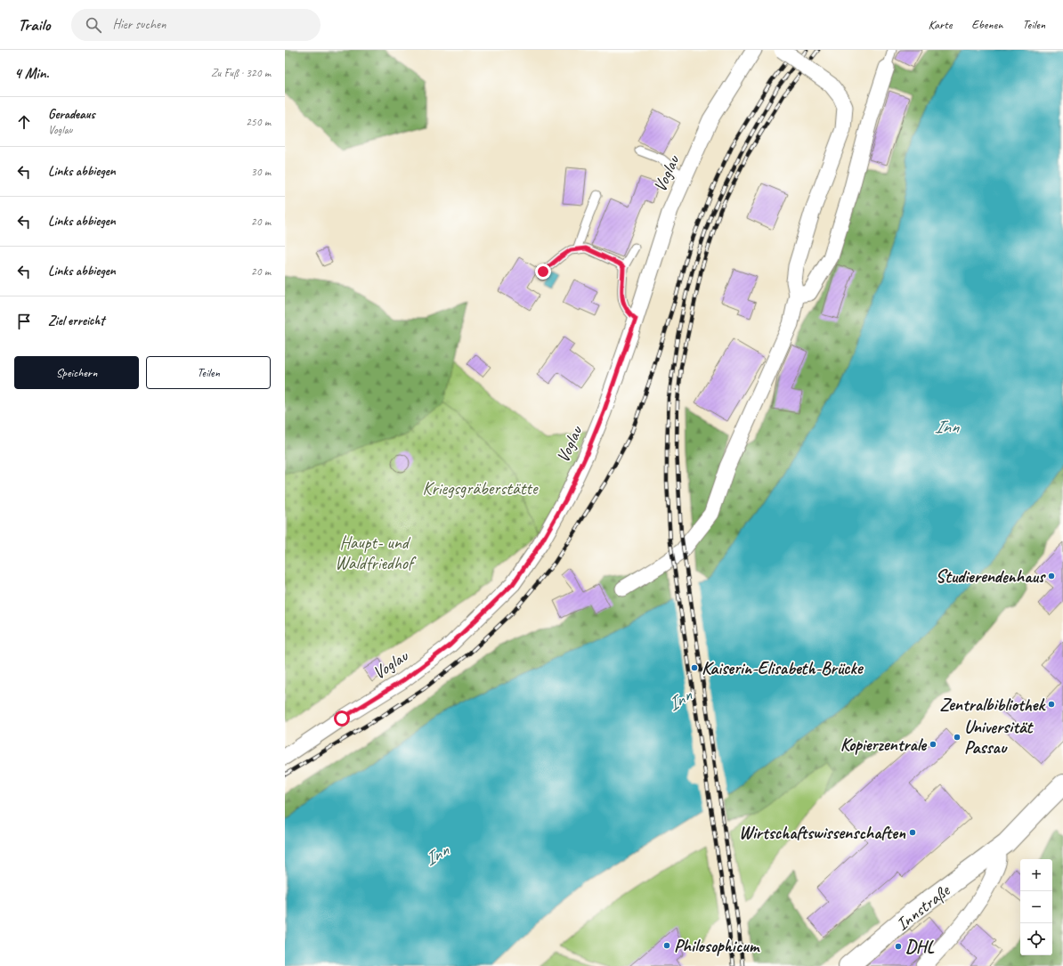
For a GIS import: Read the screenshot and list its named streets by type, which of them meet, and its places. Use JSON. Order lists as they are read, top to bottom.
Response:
{
  "streets": {
    "street": ["Voglau", "Innstraße"]
  },
  "water": ["Inn"],
  "parks": ["Kriegsgräberstätte", "Haupt- und Waldfriedhof"],
  "places": [
    "Studierendenhaus",
    "Kaiserin-Elisabeth-Brücke",
    "Zentralbibliothek",
    "Universität Passau",
    "Kopierzentrale",
    "Wirtschaftswissenschaften",
    "Philosophicum",
    "DHL"
  ],
  "page": {
    "header": "Trailo",
    "search": "Hier suchen",
    "nav": ["Karte", "Ebenen", "Teilen"],
    "heading": ["4 Min.", "Zu Fuß · 320 m"],
    "list": [
      ["Geradeaus", "Voglau", "250 m"],
      ["Links abbiegen", "30 m"],
      ["Links abbiegen", "20 m"],
      ["Links abbiegen", "20 m"],
      "Ziel erreicht"
    ],
    "buttons": ["Speichern", "Teilen"],
    "map_buttons": ["+", "−"]
  }
}
